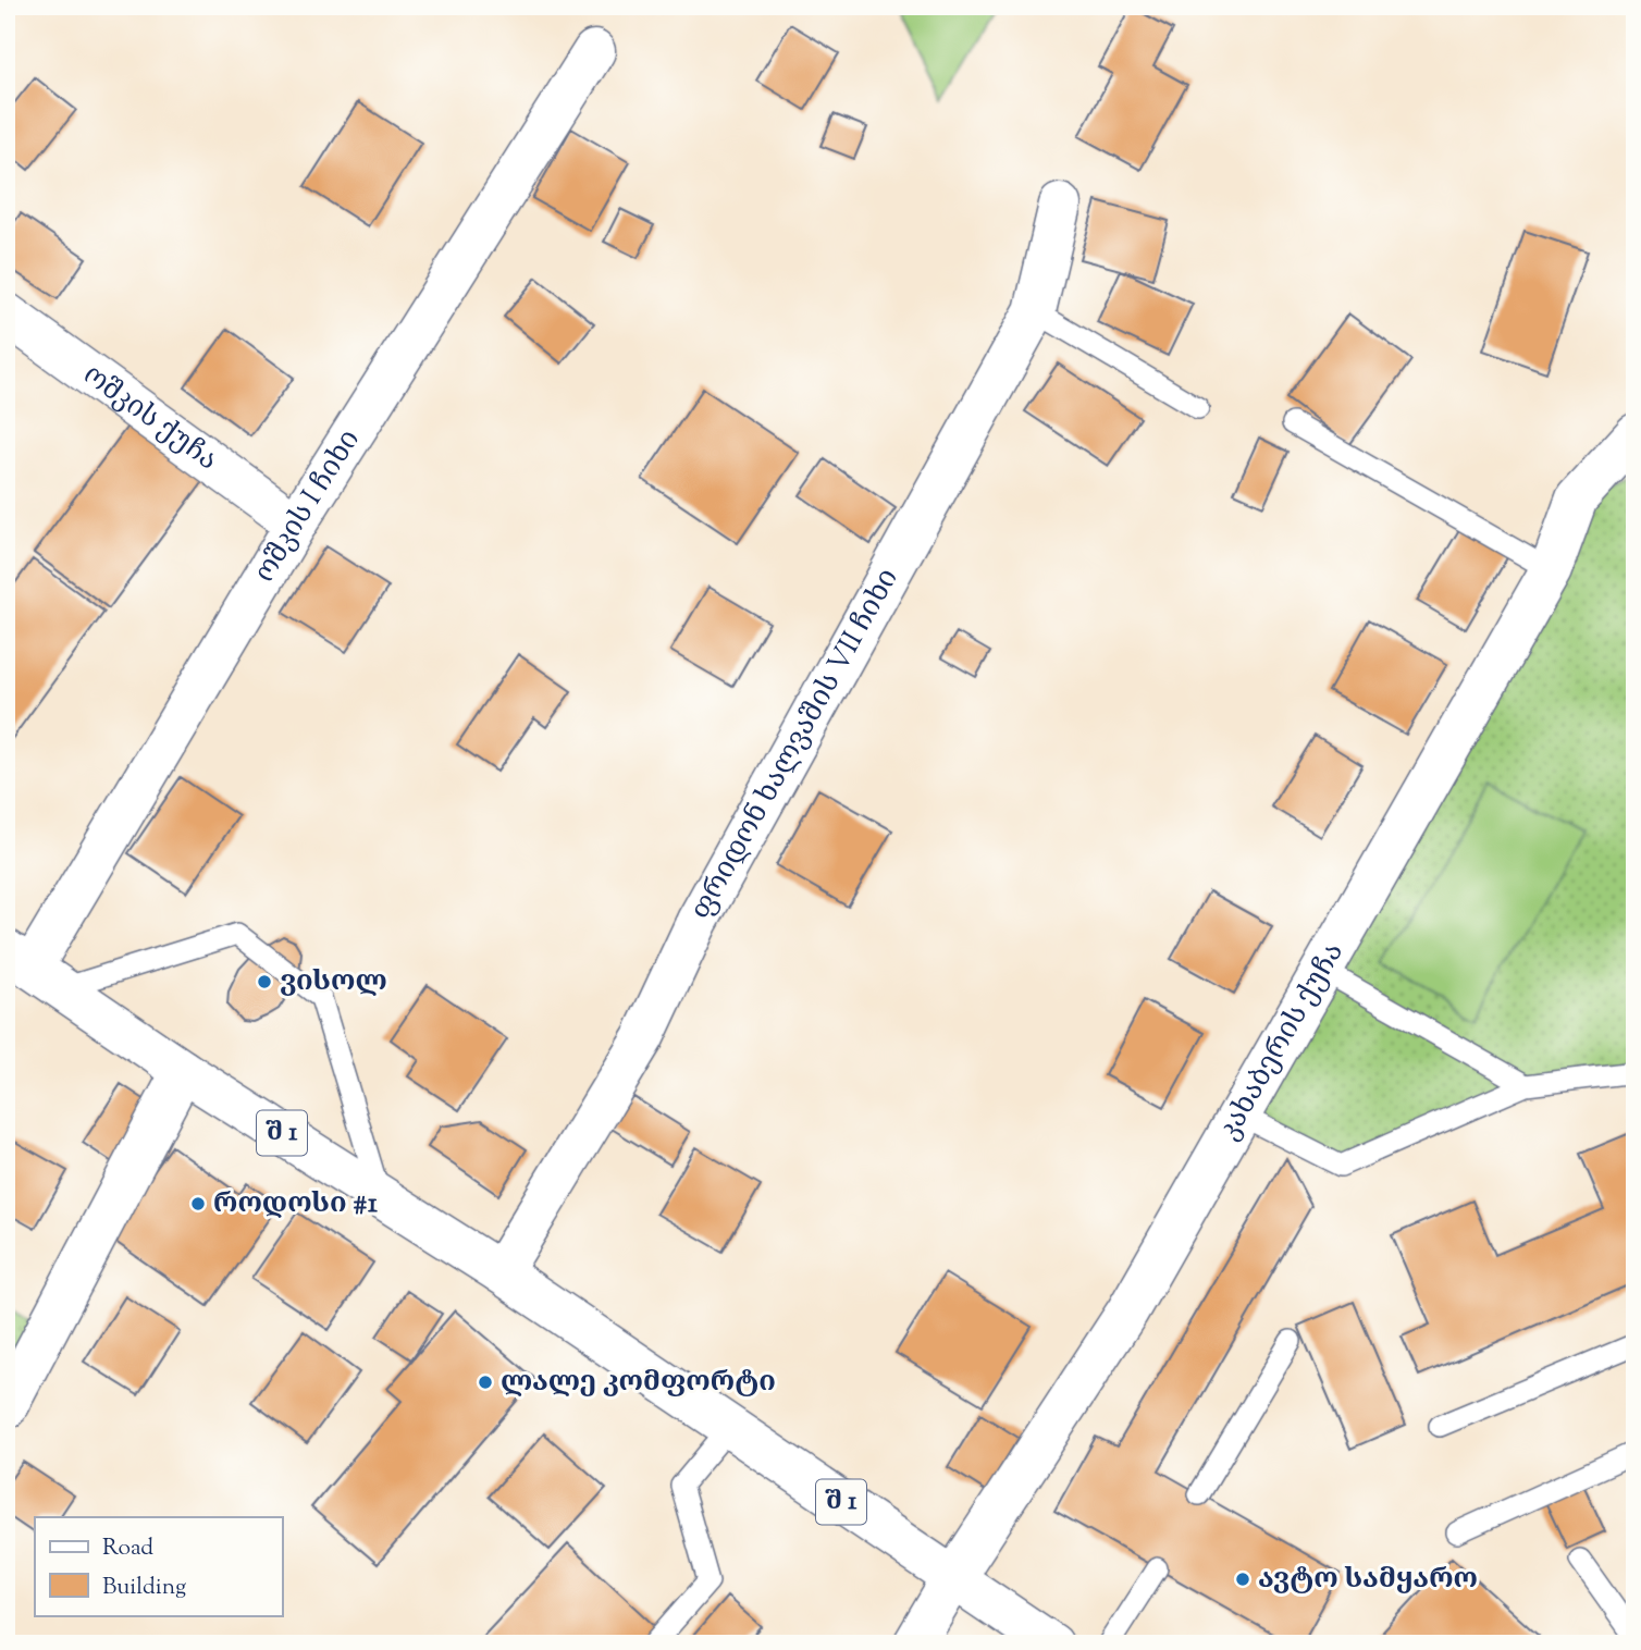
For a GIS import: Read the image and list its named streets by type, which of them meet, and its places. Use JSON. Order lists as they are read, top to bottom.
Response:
{
  "streets": {
    "main road": [
      "ოშკის ქუჩა",
      "ოშკის I ჩიხი",
      "ფრიდონ ხალვაშის VII ჩიხი",
      "კახაბერის ქუჩა",
      "შ 1"
    ]
  },
  "crossings": [
    ["ოშკის ქუჩა", "ოშკის I ჩიხი"],
    ["ოშკის I ჩიხი", "შ 1"],
    ["ფრიდონ ხალვაშის VII ჩიხი", "შ 1"],
    ["კახაბერის ქუჩა", "შ 1"]
  ],
  "places": [
    "ვისოლ",
    "როდოსი #1",
    "ლალე კომფორტი",
    "ავტო სამყარო"
  ],
  "legend": ["Road", "Building"]
}
